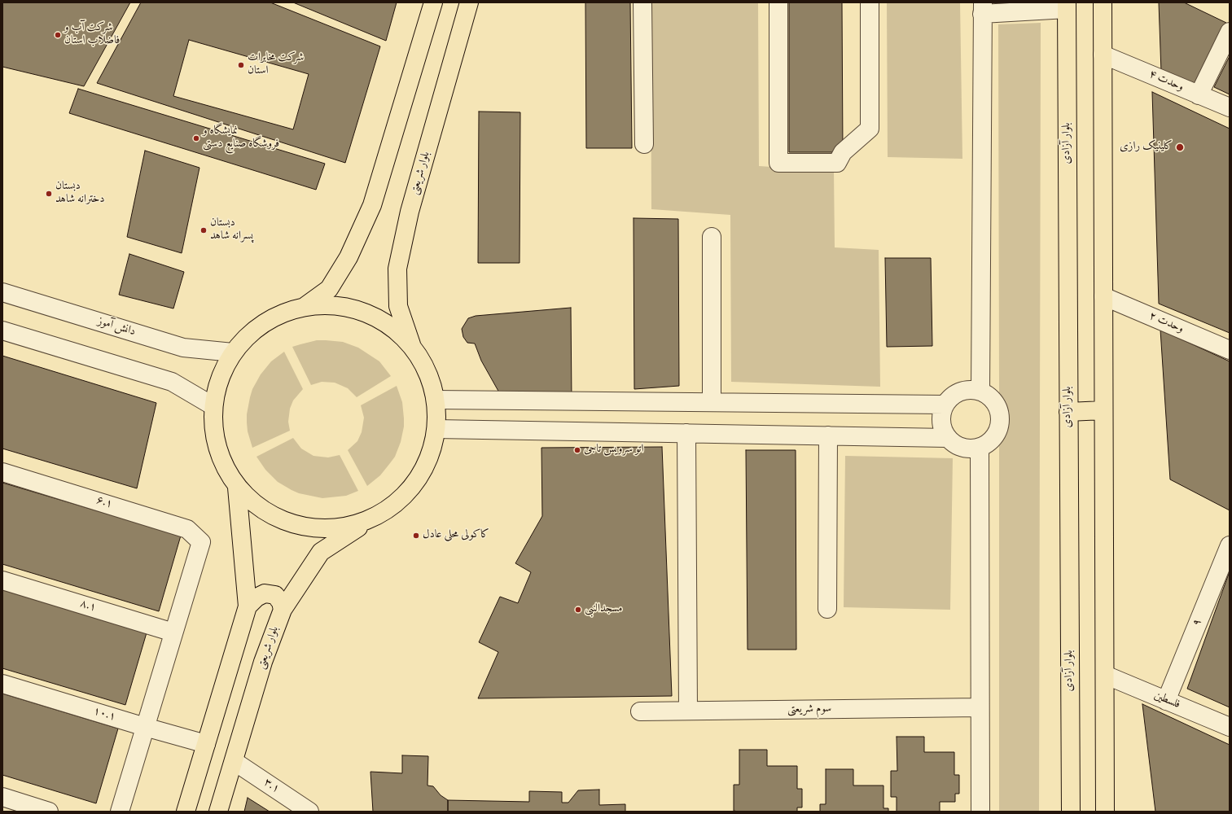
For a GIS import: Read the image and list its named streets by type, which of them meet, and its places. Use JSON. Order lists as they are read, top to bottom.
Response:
{
  "streets": {
    "main road": ["بلوار آزادی", "بلوار شریعتی"],
    "street": [
      "وحدت ۴",
      "وحدت ۲",
      "دانش آموز",
      "۶.۱",
      "۸.۱",
      "۹",
      "فلسطین",
      "سوم شریعتی",
      "۱۰.۱",
      "۳.۱"
    ]
  },
  "crossings": [
    ["بلوار شریعتی", "۳.۱"],
    ["۶.۱", "۸.۱"],
    ["۹", "فلسطین"]
  ],
  "places": [
    "شرکت آب و فاضلاب استان",
    "شرکت مخابرات استان",
    "نمایشگاه و فروشگاه صنایع دستی",
    "کلینیک رازی",
    "دبستان دخترانه شاهد",
    "دبستان پسرانه شاهد",
    "اتو سرویس تاجی",
    "کاکولی محلی عادل",
    "مسجدالنبی"
  ]
}
